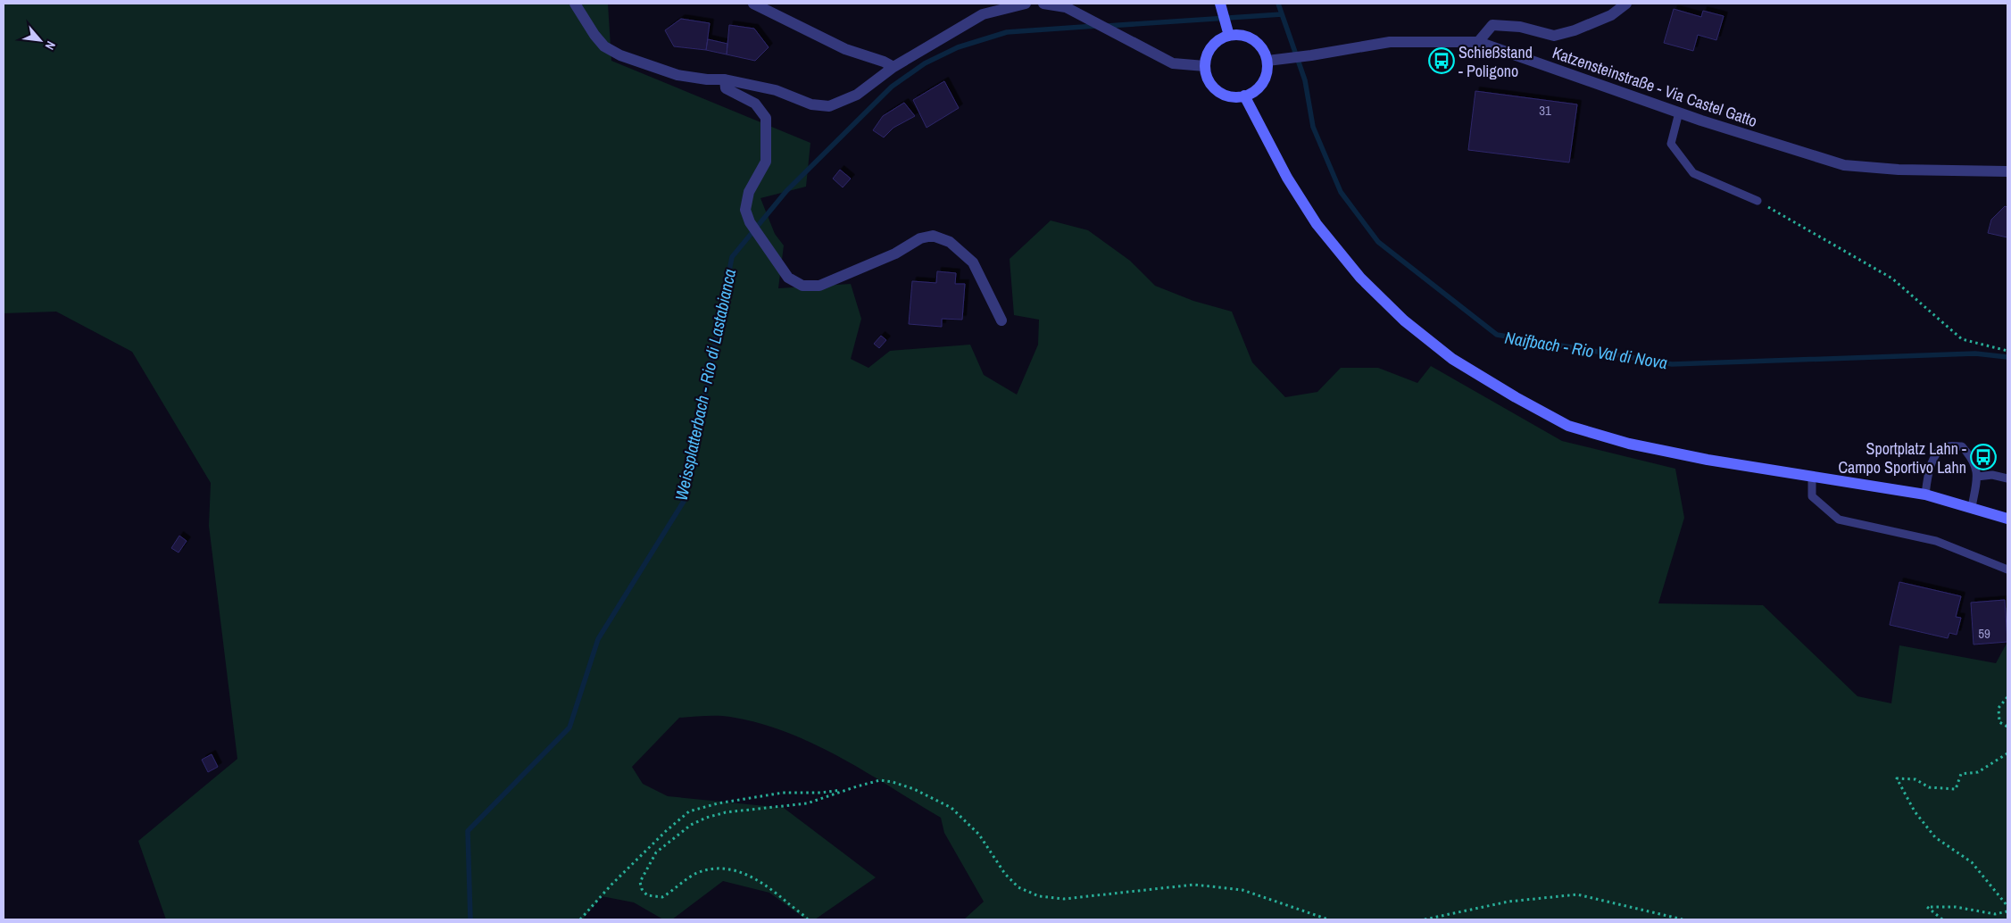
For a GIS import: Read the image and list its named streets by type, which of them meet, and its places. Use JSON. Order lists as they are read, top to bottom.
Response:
{
  "streets": {
    "street": ["Katzensteinstraße - Via Castel Gatto"]
  },
  "water": ["Naifbach - Rio Val di Nova", "Weissplatterbach - Rio di Lastabianca"],
  "places": {
    "bus stop": ["Schießstand - Poligono", "Sportplatz Lahn - Campo Sportivo Lahn"]
  },
  "house_numbers": ["31", "59"],
  "north": "bottom right"
}
